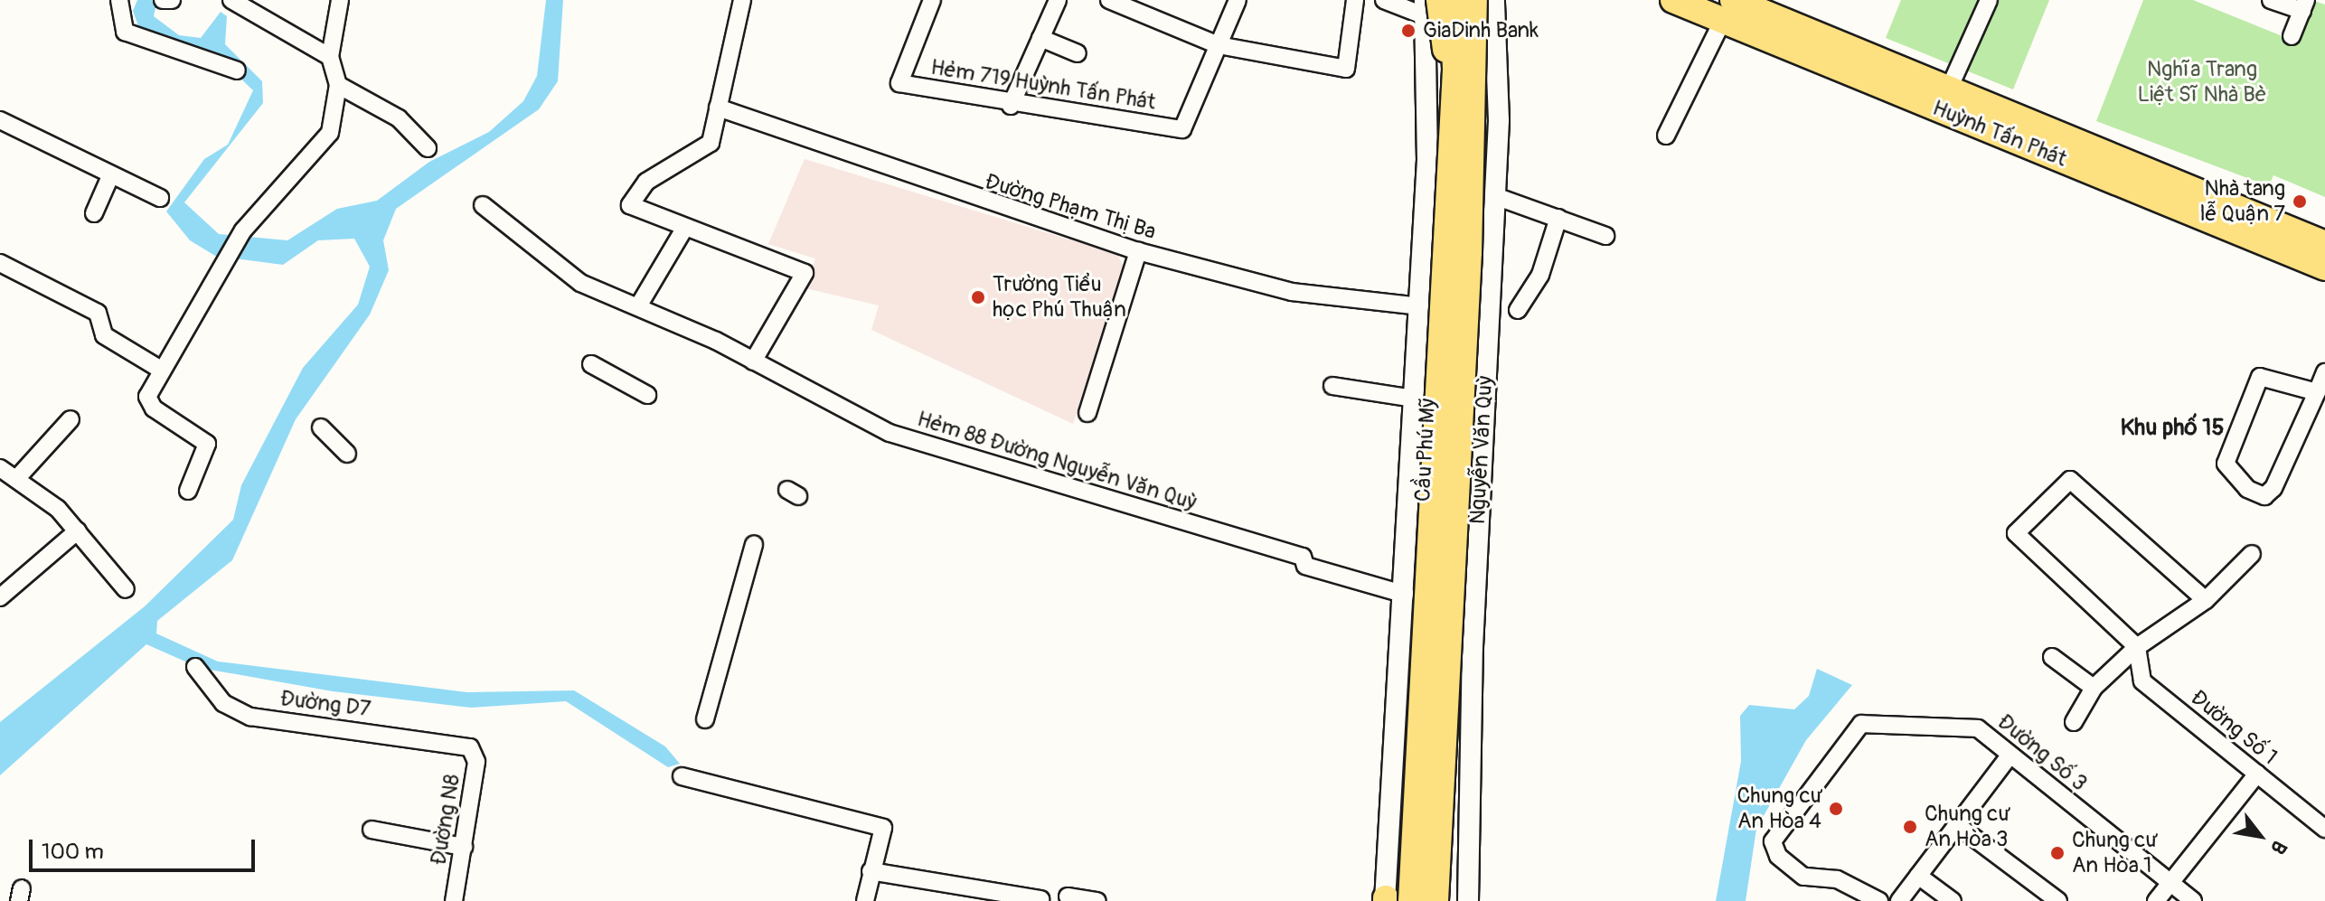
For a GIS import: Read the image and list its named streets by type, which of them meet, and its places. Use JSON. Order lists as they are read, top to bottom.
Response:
{
  "streets": {
    "highway": ["Cầu Phú Mỹ"],
    "main road": ["Huỳnh Tấn Phát"],
    "street": [
      "Hẻm 719 Huỳnh Tấn Phát",
      "Đường Phạm Thị Ba",
      "Nguyễn Văn Quỳ",
      "Hẻm 88 Đường Nguyễn Văn Quỳ",
      "Đường D7",
      "Đường Số 1",
      "Đường Số 3",
      "Đường N8"
    ]
  },
  "crossings": [
    ["Đường D7", "Đường N8"]
  ],
  "districts": ["Khu phố 15"],
  "parks": ["Nghĩa Trang Liệt Sĩ Nhà Bè"],
  "places": [
    "GiaDinh Bank",
    "Nhà tang lễ Quận 7",
    "Trường Tiểu học Phú Thuận",
    "Chung cư An Hòa 4",
    "Chung cư An Hòa 3",
    "Chung cư An Hòa 1"
  ],
  "scale_bar": "100 m",
  "north": "bottom right"
}
